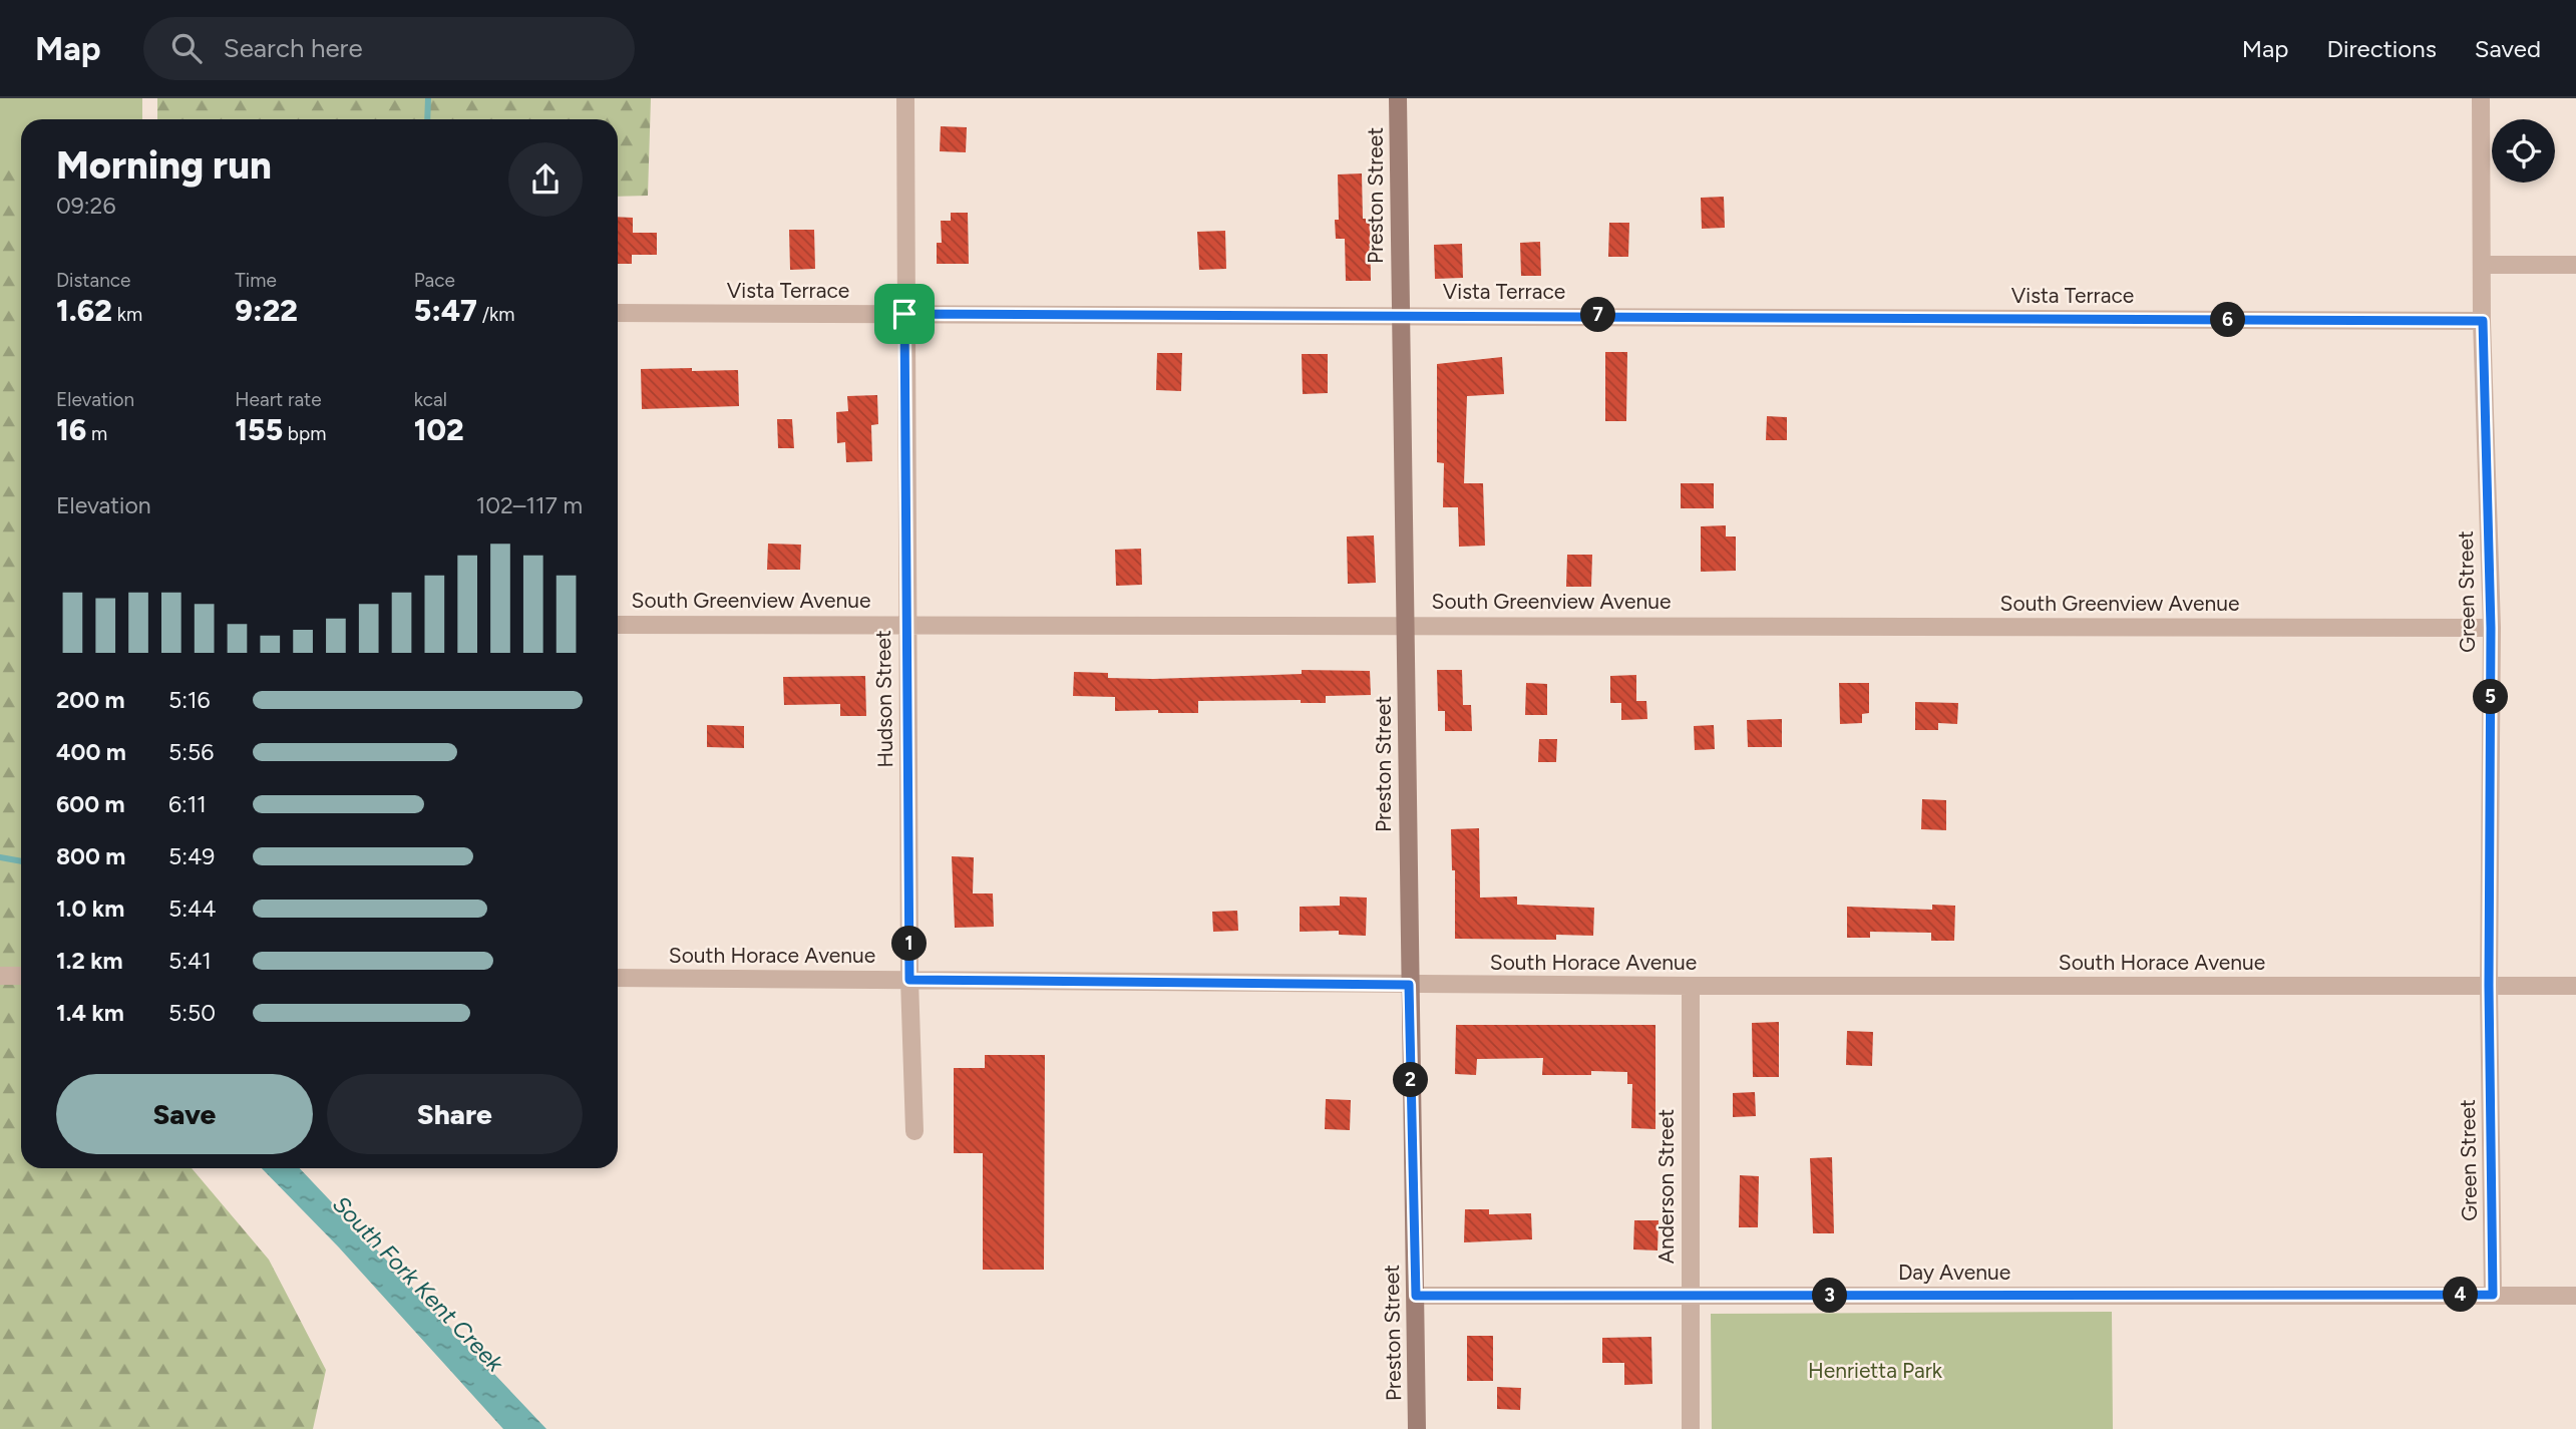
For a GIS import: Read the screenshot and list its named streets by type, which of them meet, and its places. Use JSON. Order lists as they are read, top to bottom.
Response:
{
  "streets": {
    "street": [
      "Preston Street",
      "Vista Terrace",
      "Green Street",
      "South Greenview Avenue",
      "Hudson Street",
      "South Horace Avenue",
      "Anderson Street",
      "Day Avenue"
    ]
  },
  "crossings": [
    ["Preston Street", "Vista Terrace"],
    ["Preston Street", "South Greenview Avenue"],
    ["Preston Street", "South Horace Avenue"],
    ["Preston Street", "Day Avenue"],
    ["Vista Terrace", "Green Street"],
    ["Vista Terrace", "Hudson Street"],
    ["Green Street", "South Greenview Avenue"],
    ["Green Street", "South Horace Avenue"],
    ["Green Street", "Day Avenue"],
    ["South Greenview Avenue", "Hudson Street"],
    ["Hudson Street", "South Horace Avenue"],
    ["South Horace Avenue", "Anderson Street"],
    ["Anderson Street", "Day Avenue"]
  ],
  "water": ["South Fork Kent Creek"],
  "parks": ["Henrietta Park"],
  "page": {
    "header": "Map",
    "search": "Search here",
    "nav": ["Map", "Directions", "Saved"],
    "heading": ["Morning run", "09:26"],
    "stats": [
      ["Distance", "1.62 km"],
      ["Time", "9:22"],
      ["Pace", "5:47 /km"],
      ["Elevation", "16 m"],
      ["Heart rate", "155 bpm"],
      ["kcal", "102"]
    ],
    "pins": [
      "7",
      "6",
      "5",
      "1",
      "2",
      "4",
      "3"
    ],
    "chart": ["Elevation", "102–117 m"],
    "list": [
      {
        "name": "200 m",
        "note": "5:16"
      },
      {
        "name": "400 m",
        "note": "5:56"
      },
      {
        "name": "600 m",
        "note": "6:11"
      },
      {
        "name": "800 m",
        "note": "5:49"
      },
      {
        "name": "1.0 km",
        "note": "5:44"
      },
      {
        "name": "1.2 km",
        "note": "5:41"
      },
      {
        "name": "1.4 km",
        "note": "5:50"
      }
    ],
    "buttons": ["Save", "Share"]
  }
}
